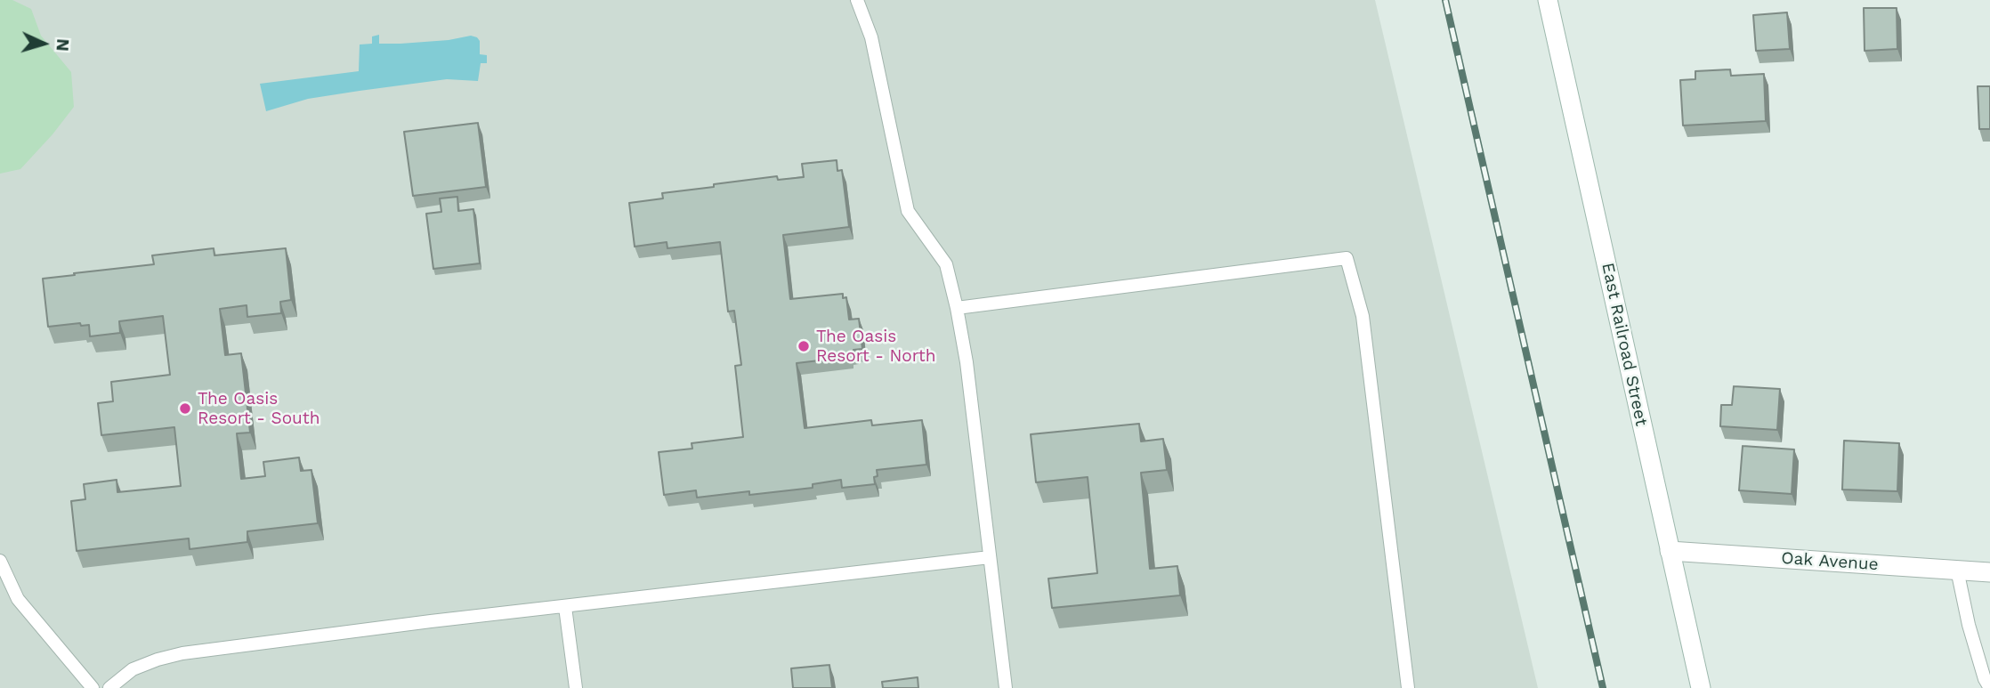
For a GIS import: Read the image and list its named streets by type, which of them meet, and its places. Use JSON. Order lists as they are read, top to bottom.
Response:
{
  "streets": {
    "street": ["East Railroad Street", "Oak Avenue"]
  },
  "crossings": [
    ["East Railroad Street", "Oak Avenue"]
  ],
  "places": ["The Oasis Resort - North", "The Oasis Resort - South"],
  "north": "right"
}
